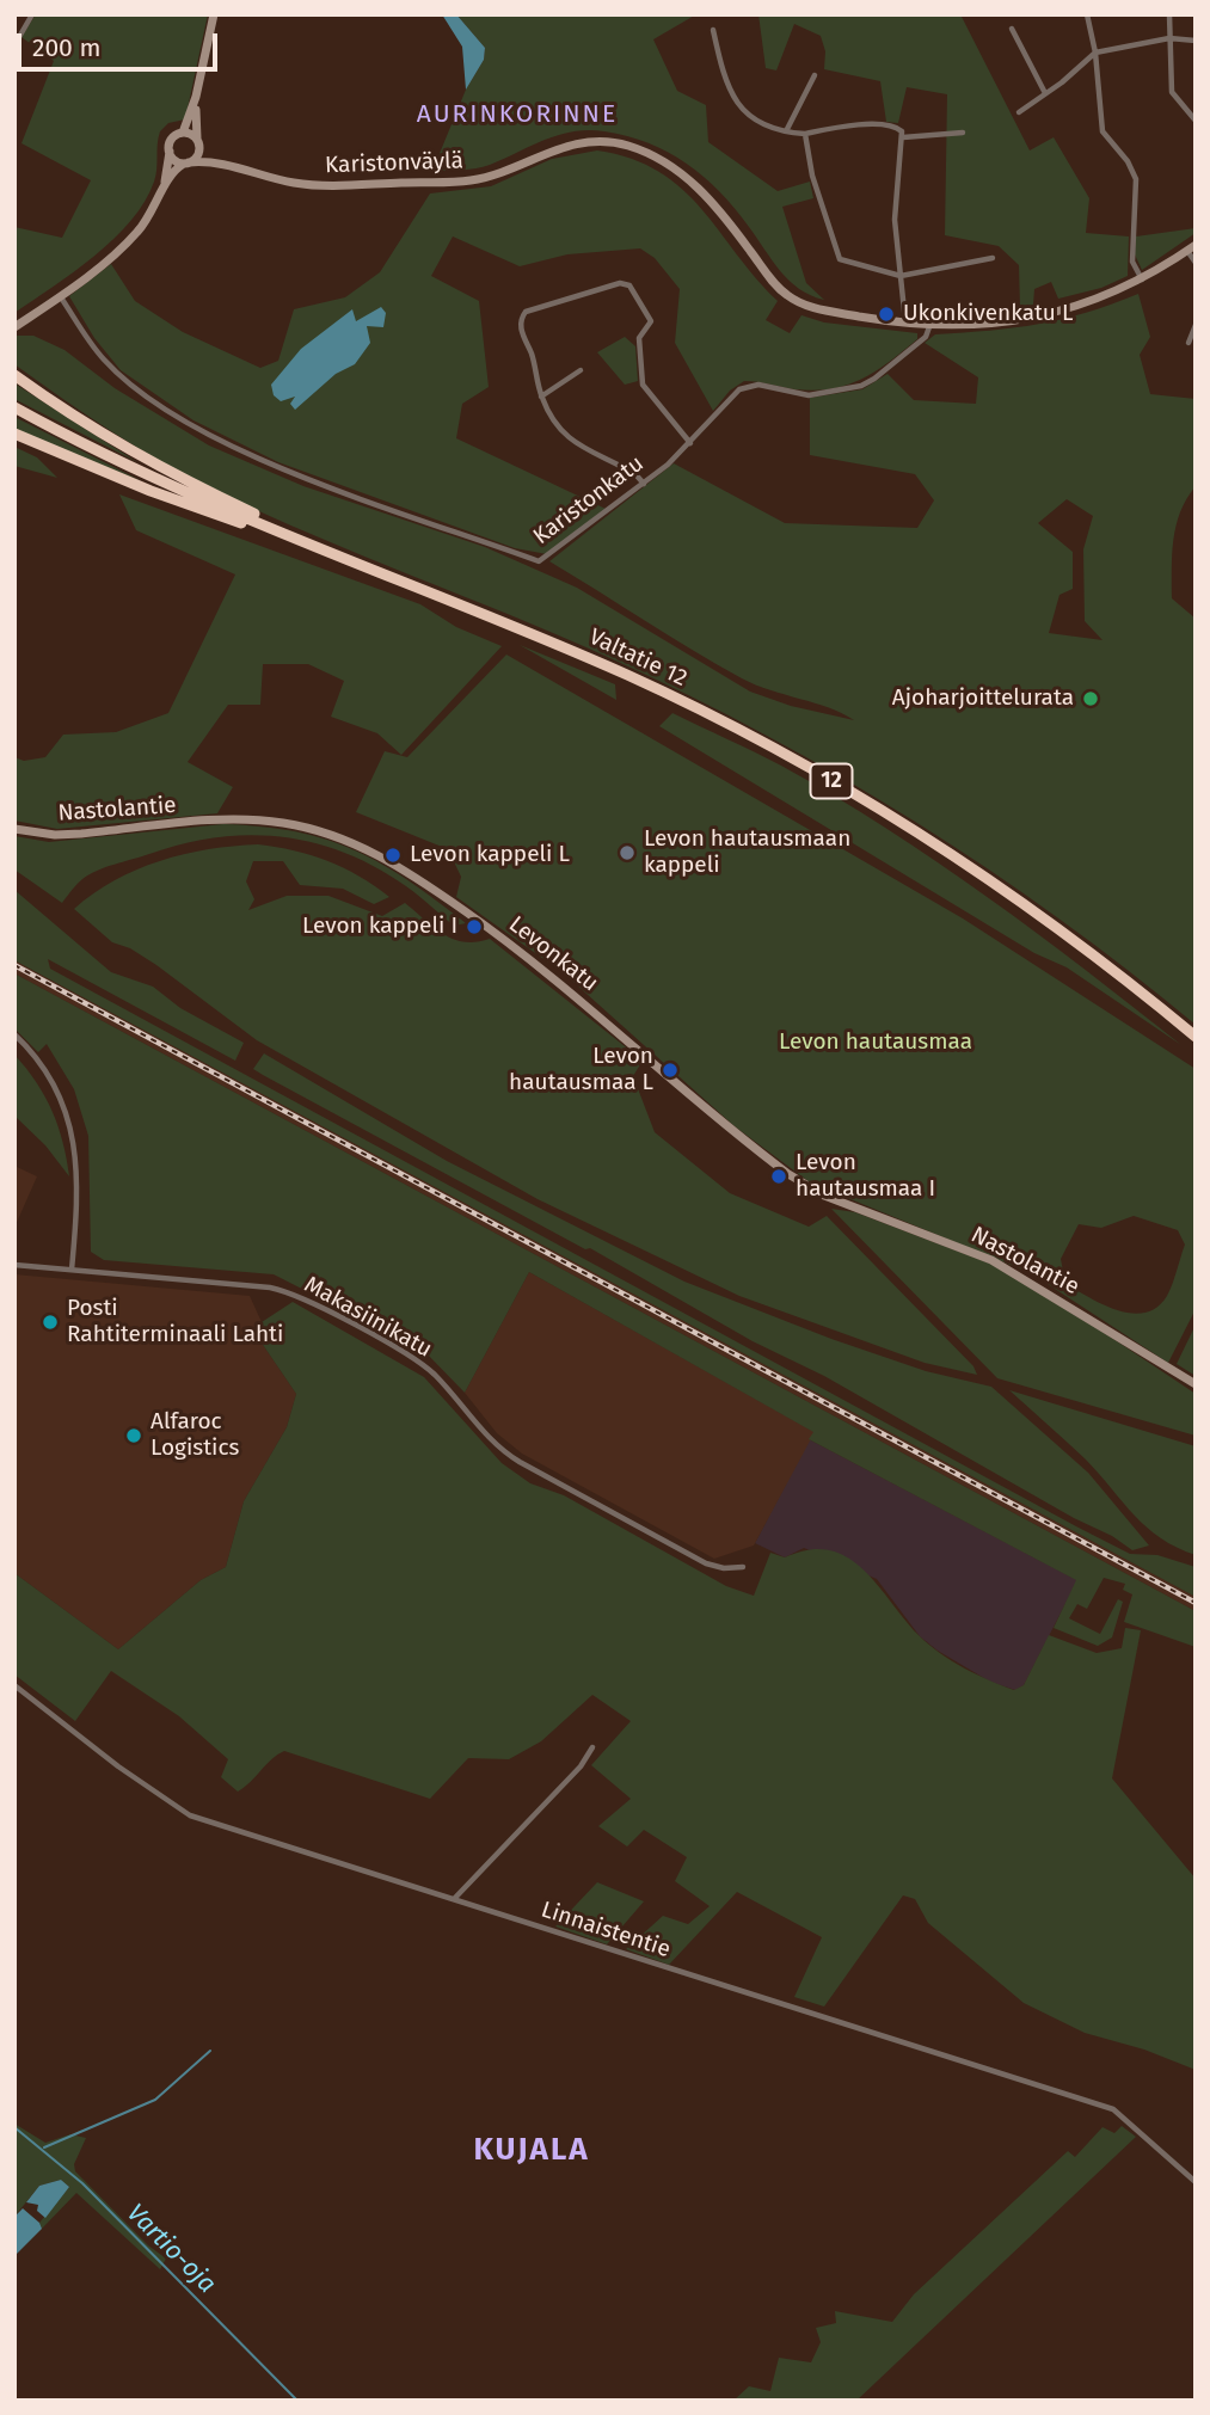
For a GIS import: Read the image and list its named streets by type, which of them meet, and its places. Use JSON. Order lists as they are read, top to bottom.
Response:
{
  "streets": {
    "highway": ["Valtatie 12", "12"],
    "street": [
      "Karistonväylä",
      "Karistonkatu",
      "Nastolantie",
      "Levonkatu",
      "Makasiinikatu",
      "Linnaistentie"
    ]
  },
  "crossings": [
    ["Karistonväylä", "Karistonkatu"],
    ["Valtatie 12", "12"],
    ["Nastolantie", "Levonkatu"]
  ],
  "districts": ["AURINKORINNE", "KUJALA"],
  "water": ["Vartio-oja"],
  "parks": ["Levon hautausmaa"],
  "places": [
    "Ukonkivenkatu L",
    "Ajoharjoittelurata",
    "Levon hautausmaan kappeli",
    "Levon kappeli L",
    "Levon kappeli I",
    "Levon hautausmaa L",
    "Levon hautausmaa I",
    "Posti Rahtiterminaali Lahti",
    "Alfaroc Logistics"
  ],
  "scale_bar": "200 m"
}
